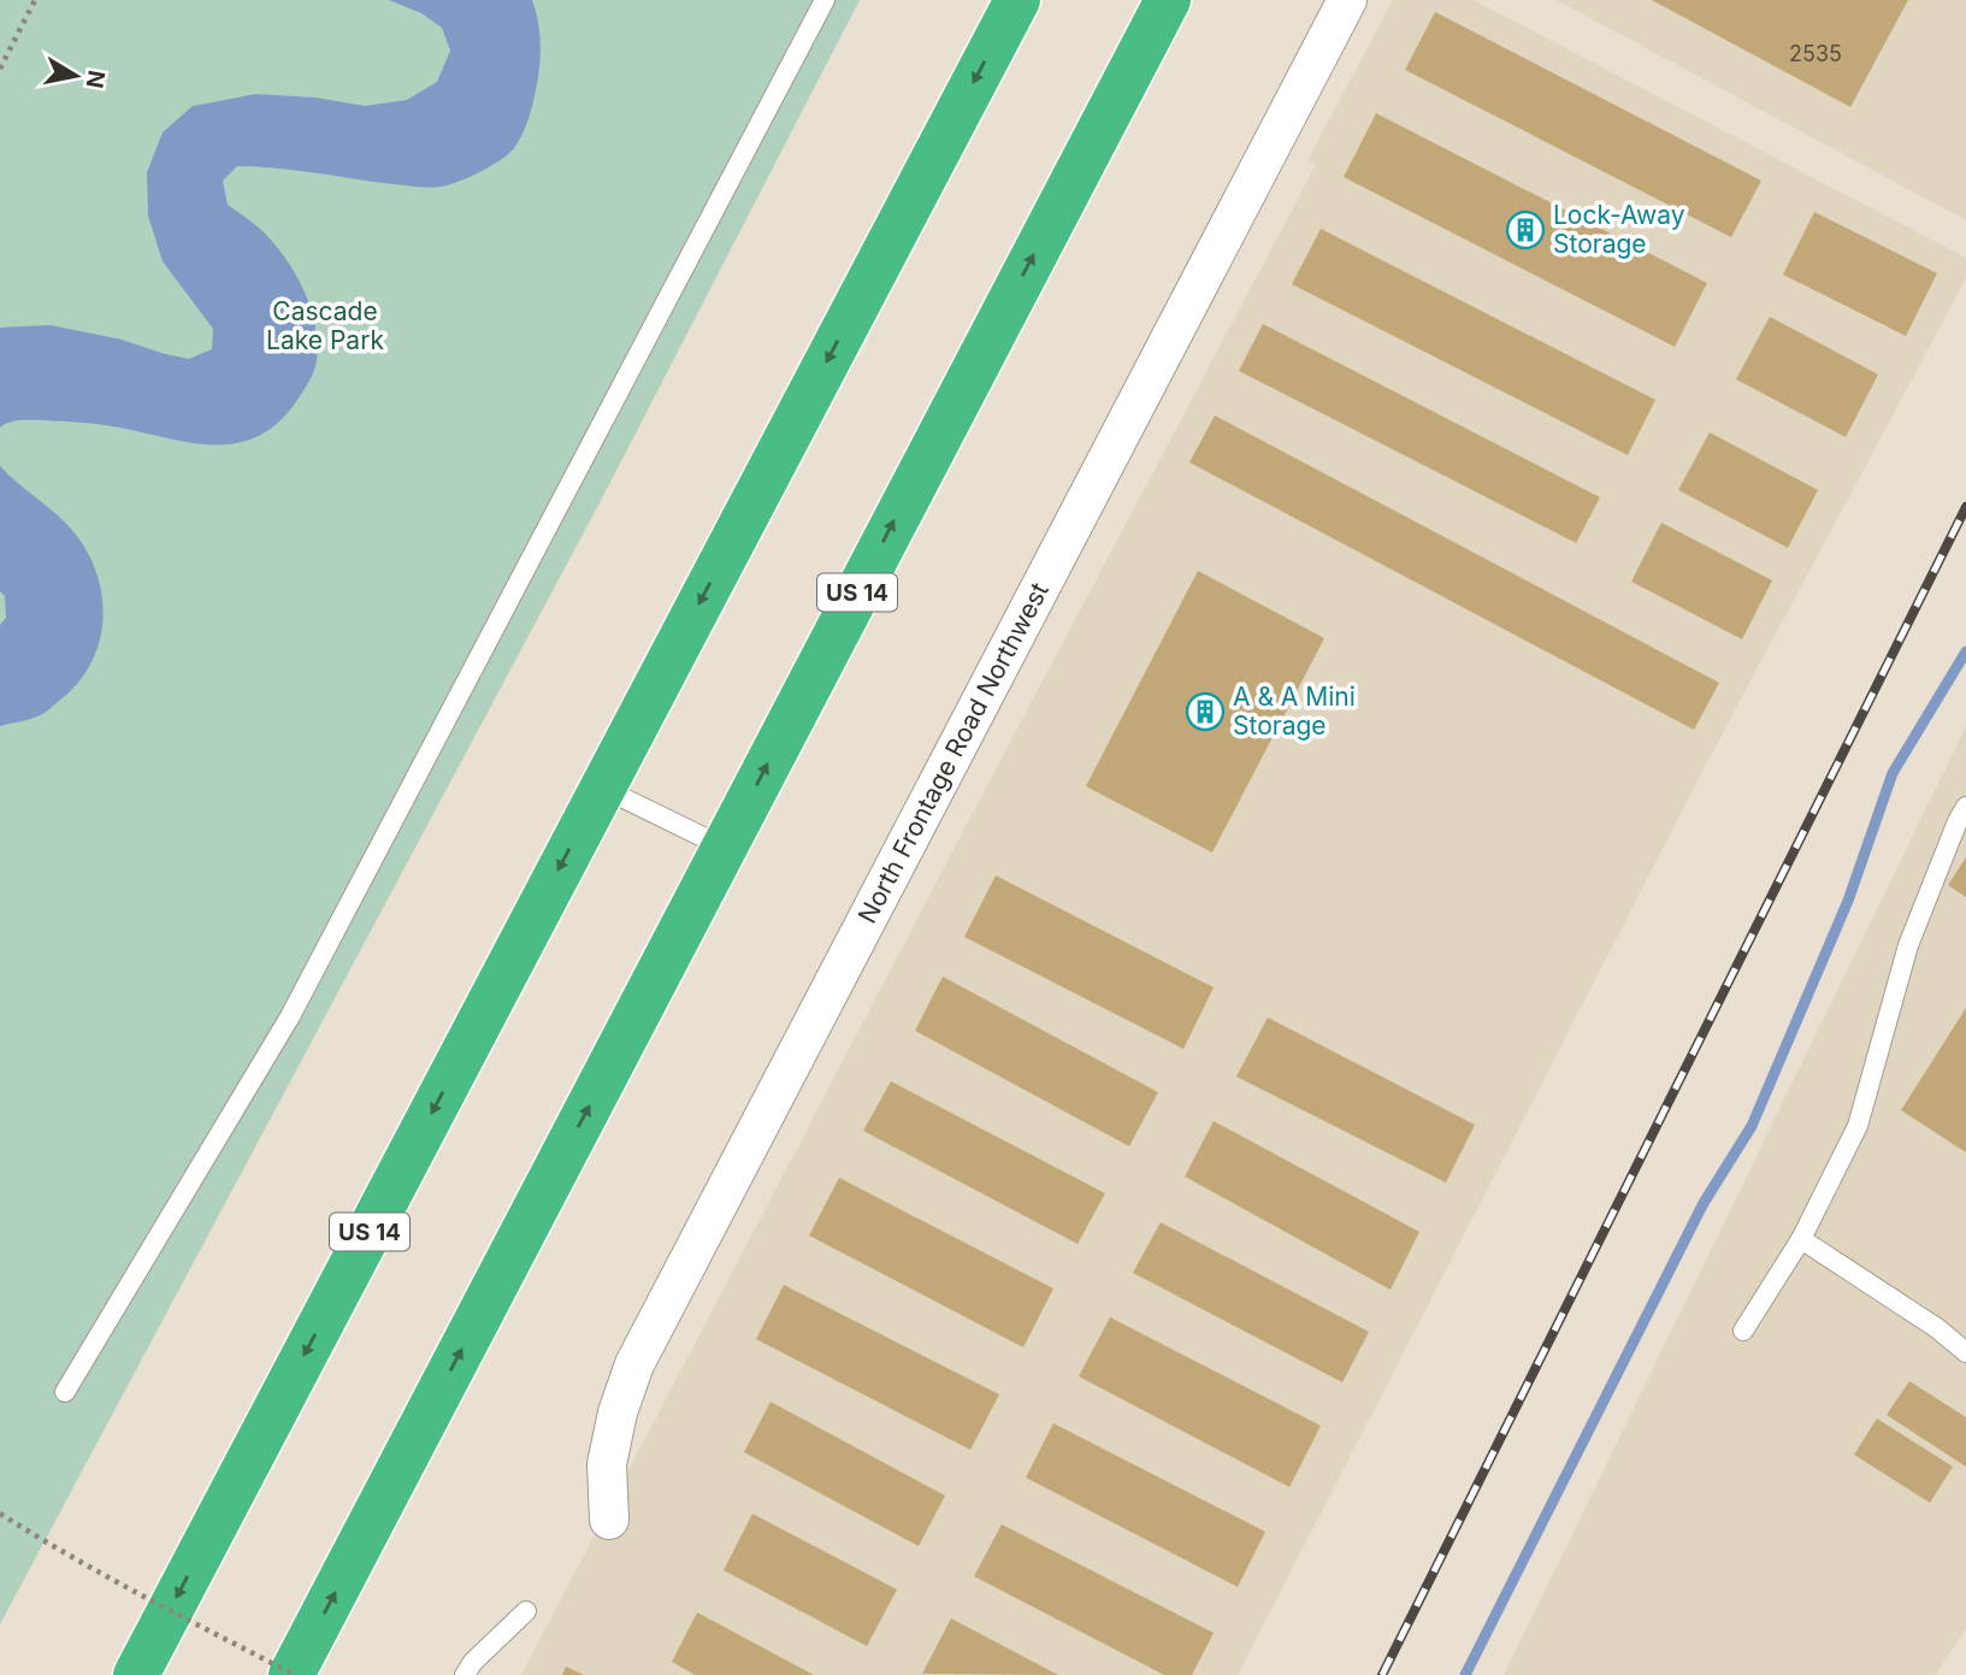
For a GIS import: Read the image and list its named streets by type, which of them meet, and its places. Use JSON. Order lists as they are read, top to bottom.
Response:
{
  "streets": {
    "highway": ["US 14"],
    "street": ["North Frontage Road Northwest"]
  },
  "parks": ["Cascade Lake Park"],
  "places": {
    "building": ["Lock-Away Storage", "A & A Mini Storage"]
  },
  "house_numbers": ["2535"],
  "north": "right"
}
